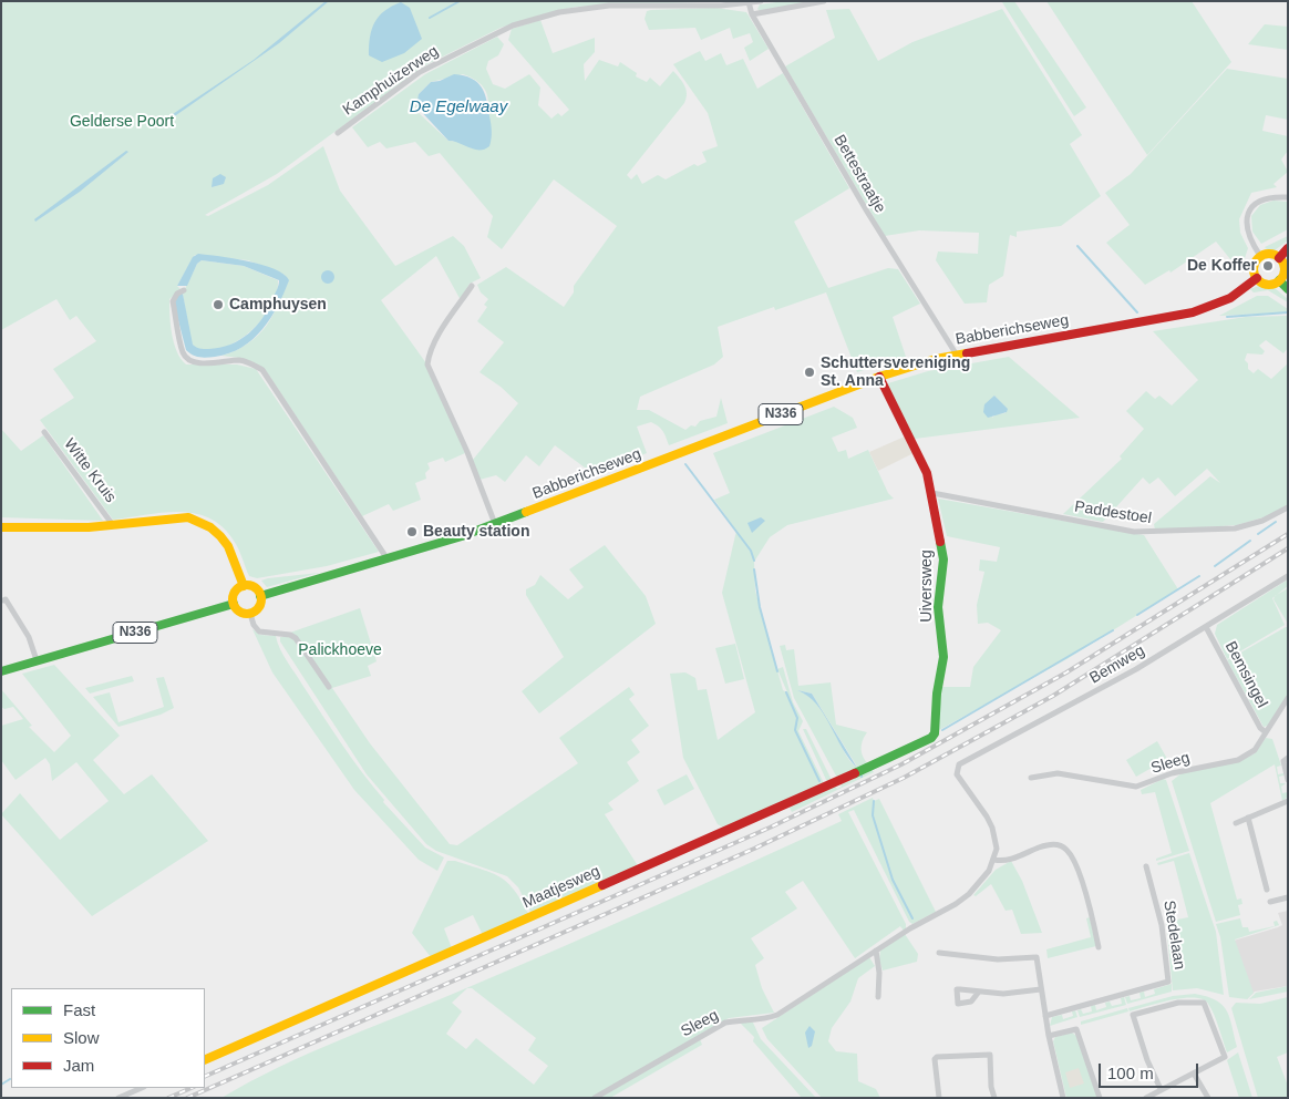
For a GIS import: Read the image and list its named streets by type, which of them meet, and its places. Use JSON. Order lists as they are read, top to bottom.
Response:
{
  "streets": {
    "main road": [
      "Babberichseweg",
      "N336",
      "Witte Kruis",
      "Uiversweg",
      "Maatjesweg"
    ],
    "street": [
      "Kamphuizerweg",
      "Bettestraatje",
      "Paddestoel",
      "Bemweg",
      "Bemsingel",
      "Sleeg",
      "Stedelaan"
    ]
  },
  "crossings": [
    ["Kamphuizerweg", "Bettestraatje"],
    ["Bettestraatje", "Babberichseweg"],
    ["Babberichseweg", "N336"],
    ["Babberichseweg", "Witte Kruis"],
    ["Babberichseweg", "Uiversweg"],
    ["N336", "Witte Kruis"],
    ["Paddestoel", "Uiversweg"],
    ["Uiversweg", "Maatjesweg"],
    ["Bemweg", "Bemsingel"],
    ["Bemweg", "Sleeg"],
    ["Bemsingel", "Sleeg"]
  ],
  "water": ["De Egelwaay"],
  "parks": ["Gelderse Poort", "Palickhoeve"],
  "places": [
    "De Koffer",
    "Camphuysen",
    "Schuttersvereniging St. Anna",
    "Beauty station"
  ],
  "legend": ["Fast", "Slow", "Jam"],
  "scale_bar": "100 m"
}
